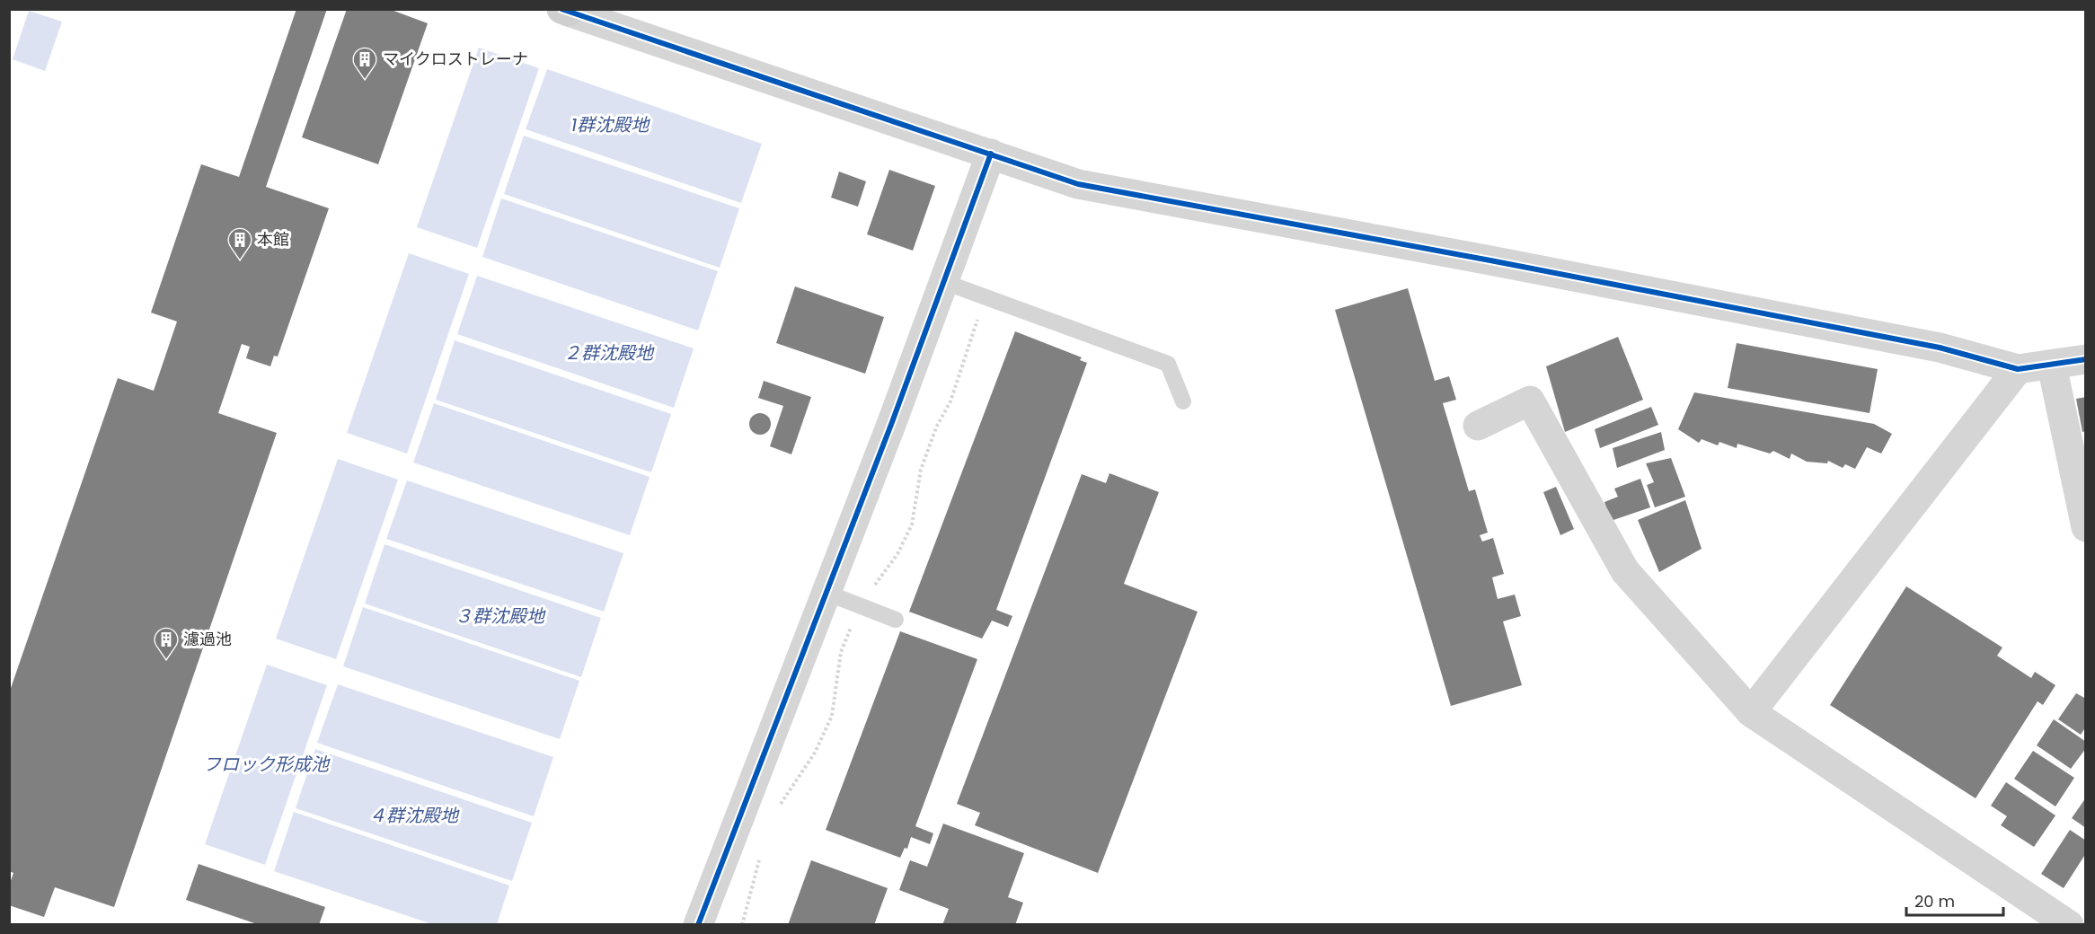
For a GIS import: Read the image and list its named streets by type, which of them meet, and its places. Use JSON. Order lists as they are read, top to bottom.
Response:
{
  "water": [
    "1群沈殿地",
    "２群沈殿地",
    "３群沈殿地",
    "フロック形成池",
    "４群沈殿地"
  ],
  "places": {
    "building": ["マイクロストレーナ", "本館", "濾過池"]
  },
  "scale_bar": "20 m"
}
